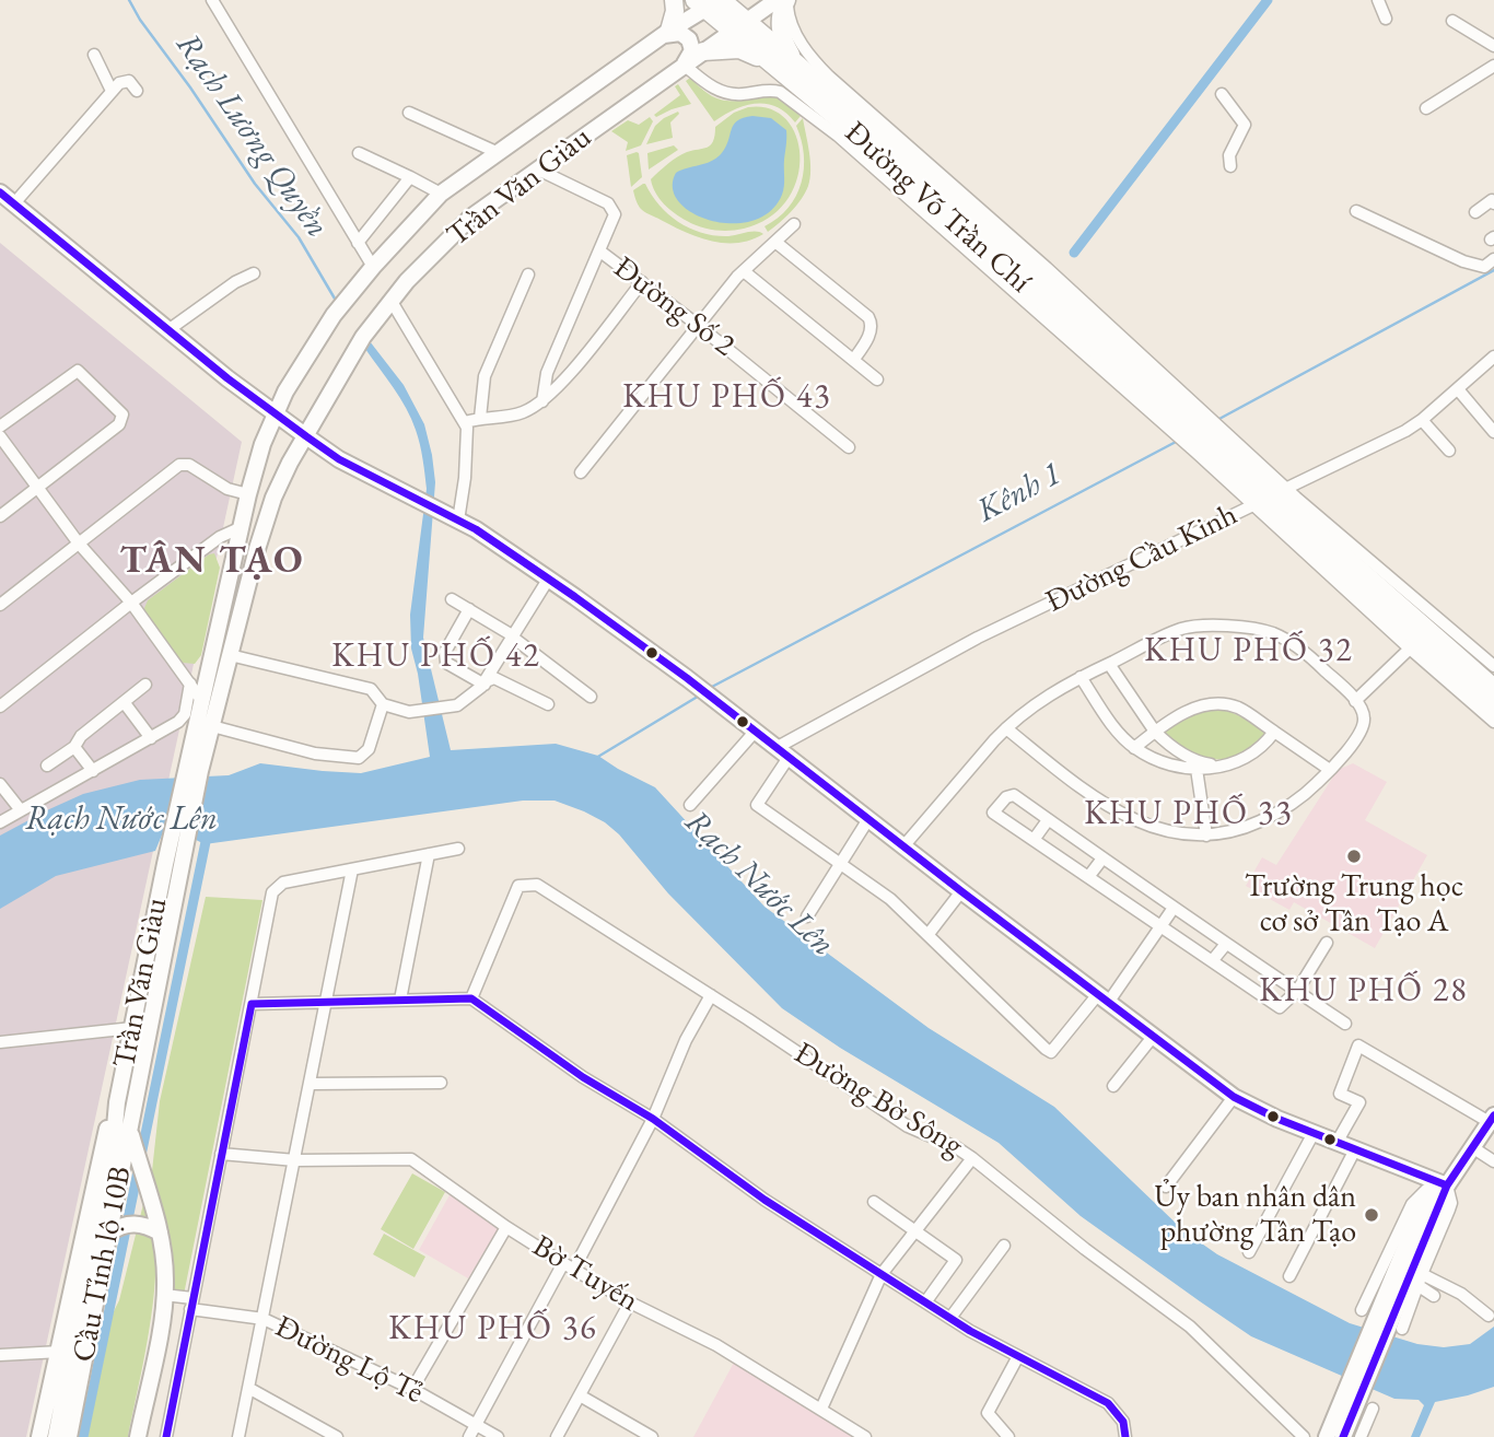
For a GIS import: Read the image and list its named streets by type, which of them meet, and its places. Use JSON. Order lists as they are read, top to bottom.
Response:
{
  "streets": {
    "highway": ["Đường Võ Trần Chí"],
    "main road": ["Trần Văn Giàu", "Cầu Tỉnh lộ 10B"],
    "street": [
      "Đường Số 2",
      "Đường Cầu Kinh",
      "Đường Bờ Sông",
      "Bờ Tuyến",
      "Đường Lộ Tẻ"
    ]
  },
  "crossings": [
    ["Trần Văn Giàu", "Đường Võ Trần Chí"],
    ["Trần Văn Giàu", "Đường Số 2"],
    ["Trần Văn Giàu", "Cầu Tỉnh lộ 10B"]
  ],
  "districts": [
    "KHU PHỐ 43",
    "TÂN TẠO",
    "KHU PHỐ 32",
    "KHU PHỐ 42",
    "KHU PHỐ 33",
    "KHU PHỐ 28",
    "KHU PHỐ 36"
  ],
  "water": ["Rạch Lương Quyền", "Kênh 1", "Rạch Nước Lên"],
  "places": ["Trường Trung học cơ sở Tân Tạo A", "Ủy ban nhân dân phường Tân Tạo"]
}
